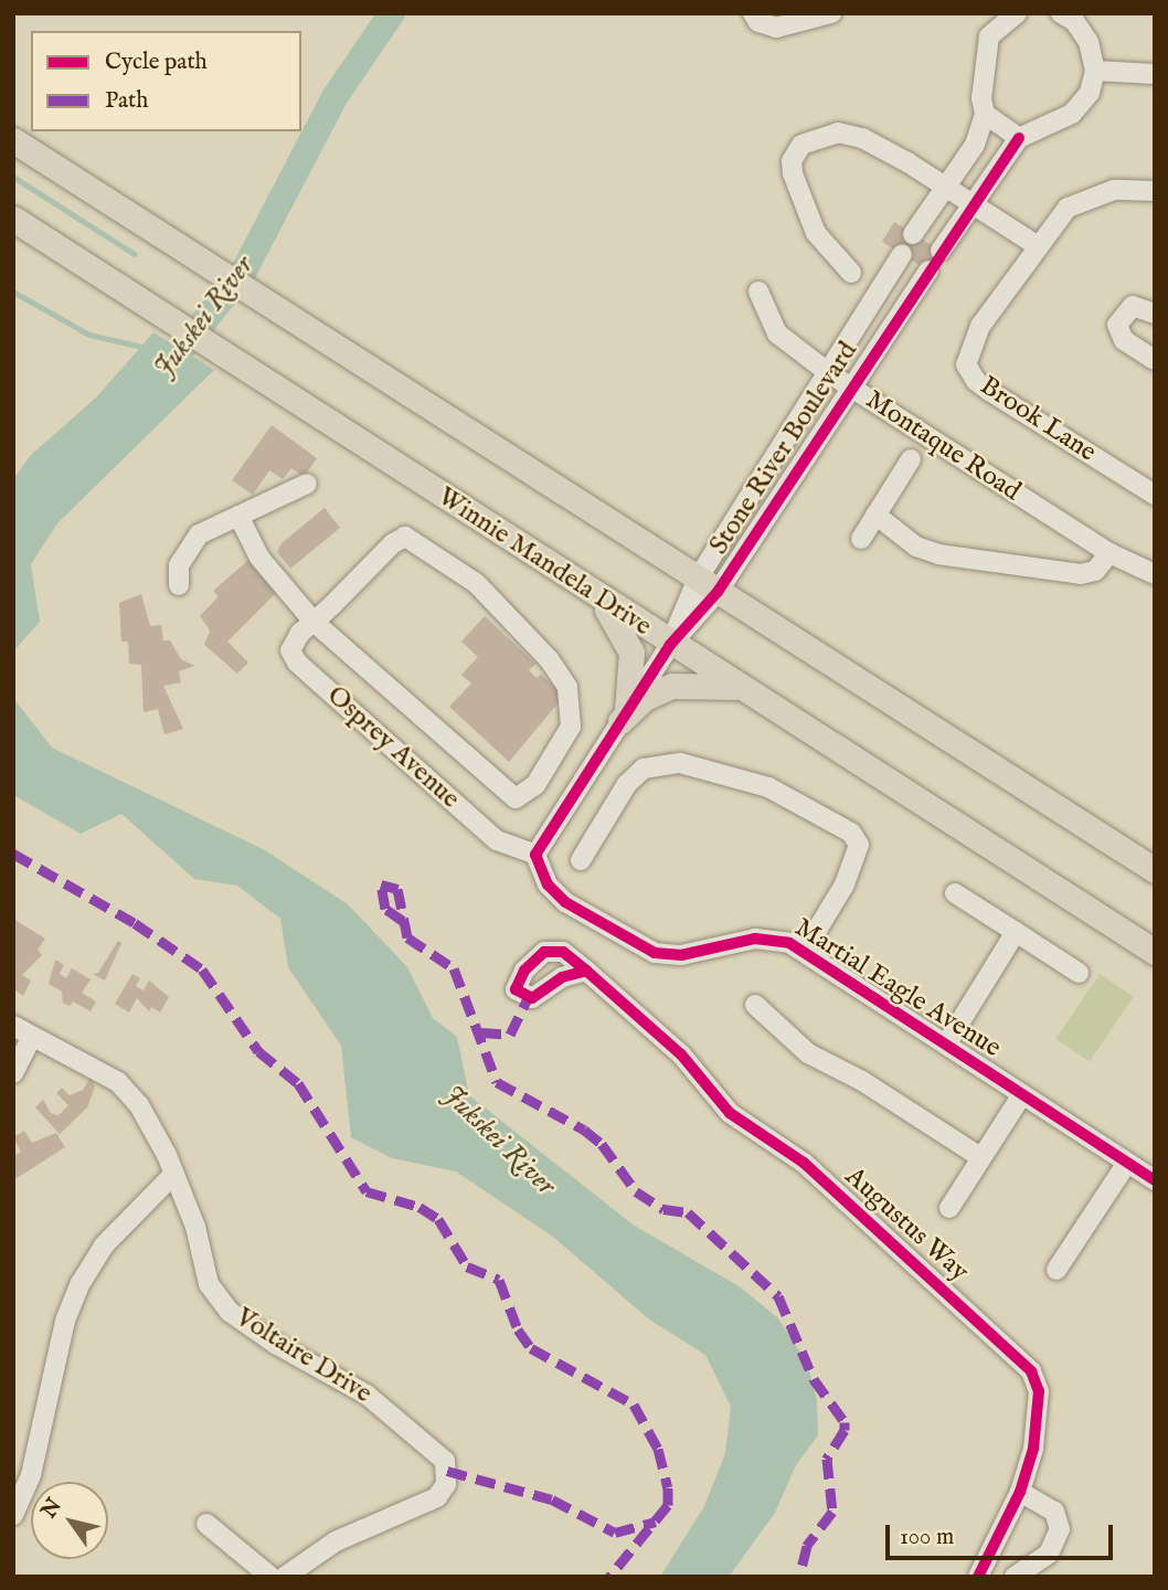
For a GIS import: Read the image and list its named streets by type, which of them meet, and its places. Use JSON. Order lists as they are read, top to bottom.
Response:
{
  "streets": {
    "main road": ["Winnie Mandela Drive"],
    "street": [
      "Brook Lane",
      "Montaque Road",
      "Stone River Boulevard",
      "Osprey Avenue",
      "Martial Eagle Avenue",
      "Augustus Way",
      "Voltaire Drive"
    ]
  },
  "crossings": [
    ["Montaque Road", "Stone River Boulevard"],
    ["Stone River Boulevard", "Winnie Mandela Drive"],
    ["Stone River Boulevard", "Osprey Avenue"],
    ["Stone River Boulevard", "Martial Eagle Avenue"],
    ["Osprey Avenue", "Martial Eagle Avenue"]
  ],
  "water": ["Jukskei River"],
  "legend": ["Cycle path", "Path"],
  "scale_bar": "100 m",
  "north": "top left"
}
